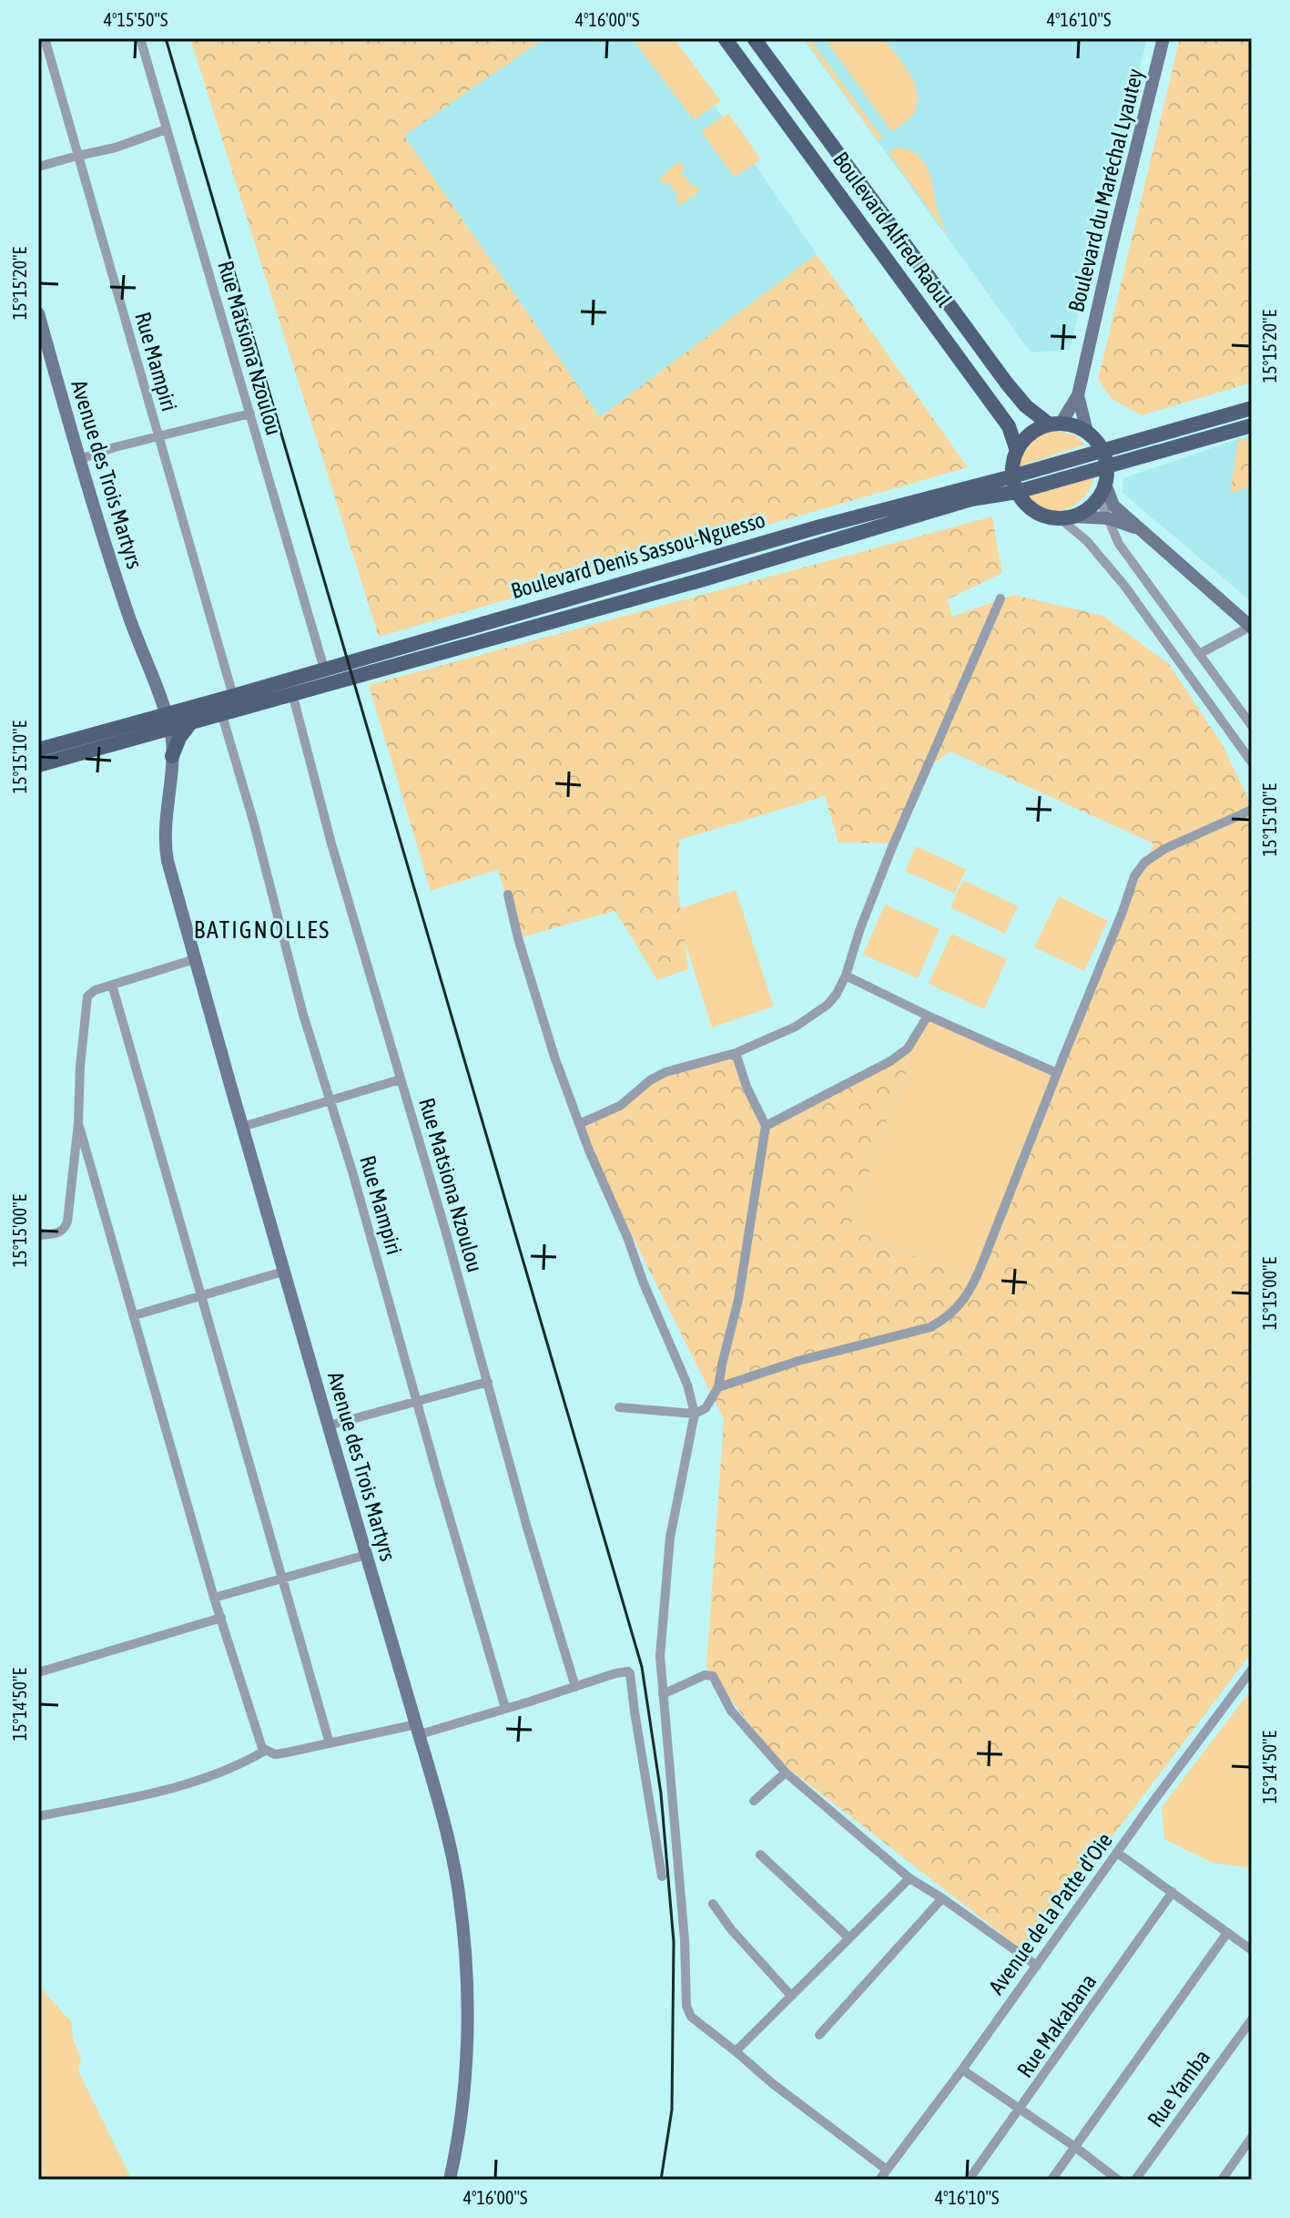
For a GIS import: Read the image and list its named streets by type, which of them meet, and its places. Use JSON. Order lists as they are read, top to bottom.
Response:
{
  "streets": {
    "main road": [
      "Boulevard du Maréchal Lyautey",
      "Boulevard Alfred Raôul",
      "Avenue des Trois Martyrs",
      "Boulevard Denis Sassou-Nguesso"
    ],
    "street": [
      "Rue Matsiona Nzoulou",
      "Rue Mampiri",
      "Avenue de la Patte d'Oie",
      "Rue Makabana",
      "Rue Yamba"
    ]
  },
  "crossings": [
    ["Boulevard du Maréchal Lyautey", "Boulevard Alfred Raôul"],
    ["Rue Matsiona Nzoulou", "Boulevard Denis Sassou-Nguesso"],
    ["Rue Mampiri", "Boulevard Denis Sassou-Nguesso"],
    ["Avenue des Trois Martyrs", "Boulevard Denis Sassou-Nguesso"]
  ],
  "districts": ["BATIGNOLLES"],
  "coordinates": [
    "4°15'50\"S",
    "4°16'00\"S",
    "4°16'10\"S",
    "15°15'20\"E",
    "15°15'10\"E",
    "15°15'00\"E",
    "15°14'50\"E"
  ]
}
